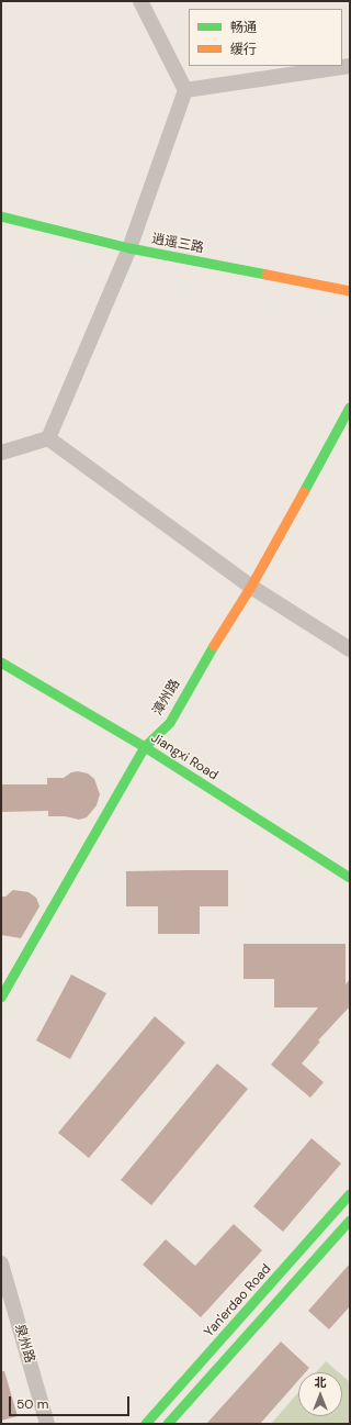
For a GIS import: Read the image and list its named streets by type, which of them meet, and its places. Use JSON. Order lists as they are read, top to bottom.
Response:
{
  "streets": {
    "street": [
      "逍遥三路",
      "漳州路",
      "Jiangxi Road",
      "Yan'erdao Road",
      "泉州路"
    ]
  },
  "crossings": [
    ["漳州路", "Jiangxi Road"]
  ],
  "legend": ["畅通", "缓行"],
  "scale_bar": "50 m",
  "north": "top"
}
